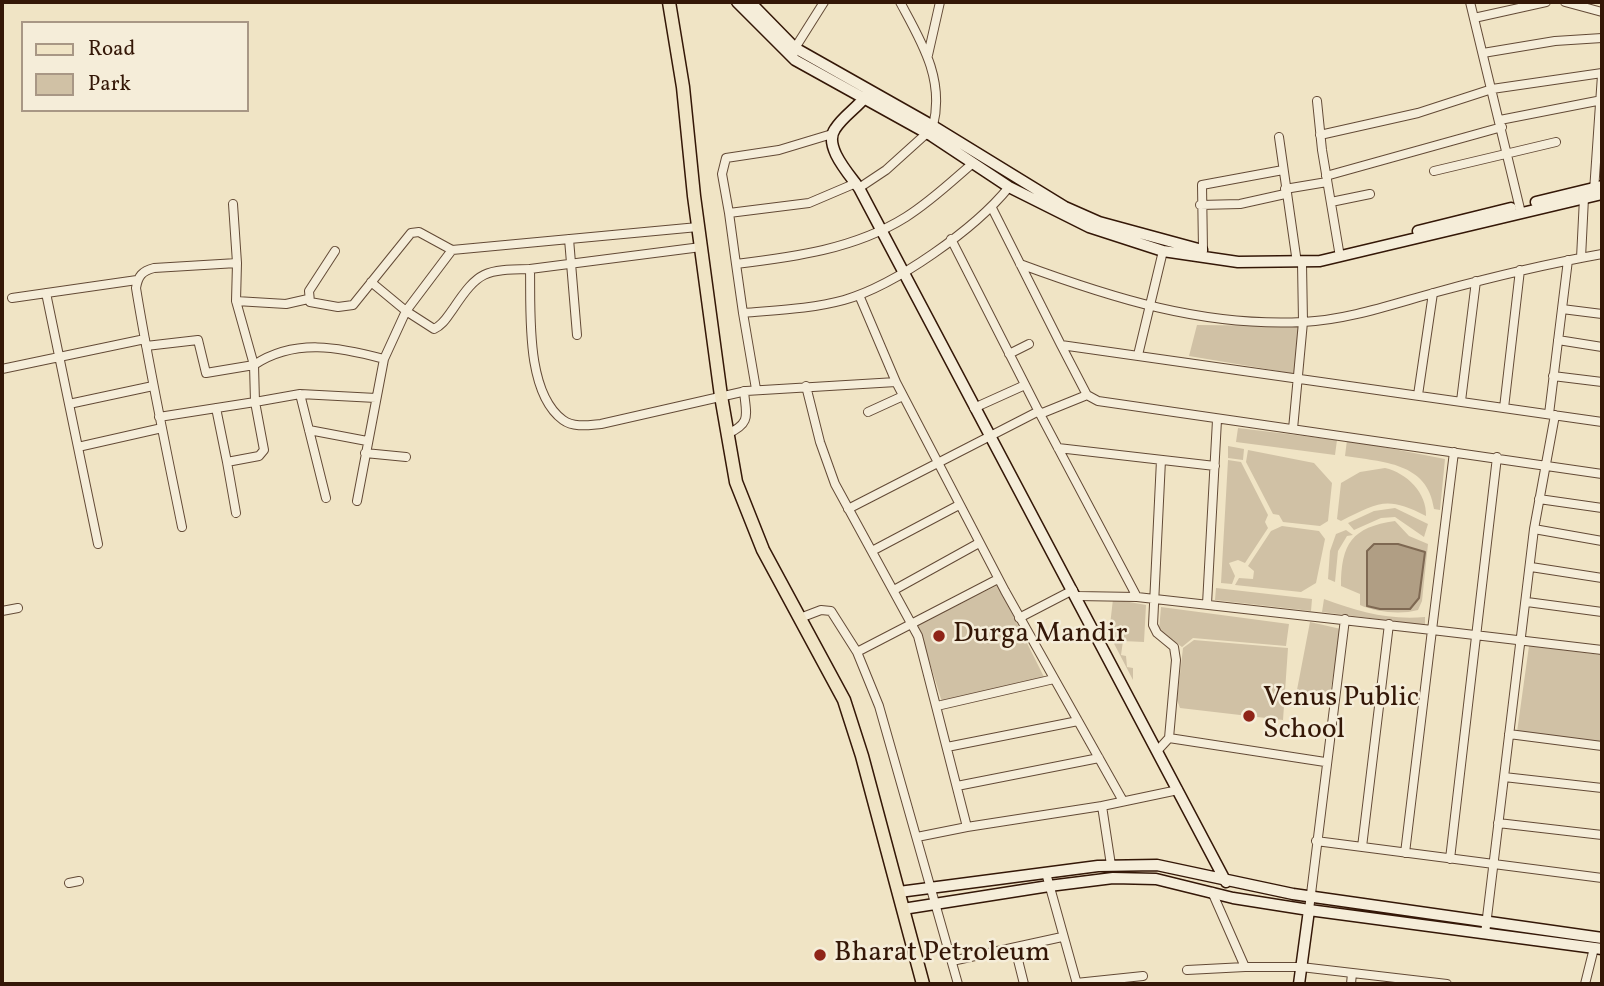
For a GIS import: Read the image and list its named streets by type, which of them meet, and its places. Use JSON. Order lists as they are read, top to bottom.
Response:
{
  "places": ["Durga Mandir", "Venus Public School", "Bharat Petroleum"],
  "legend": ["Road", "Park"]
}
